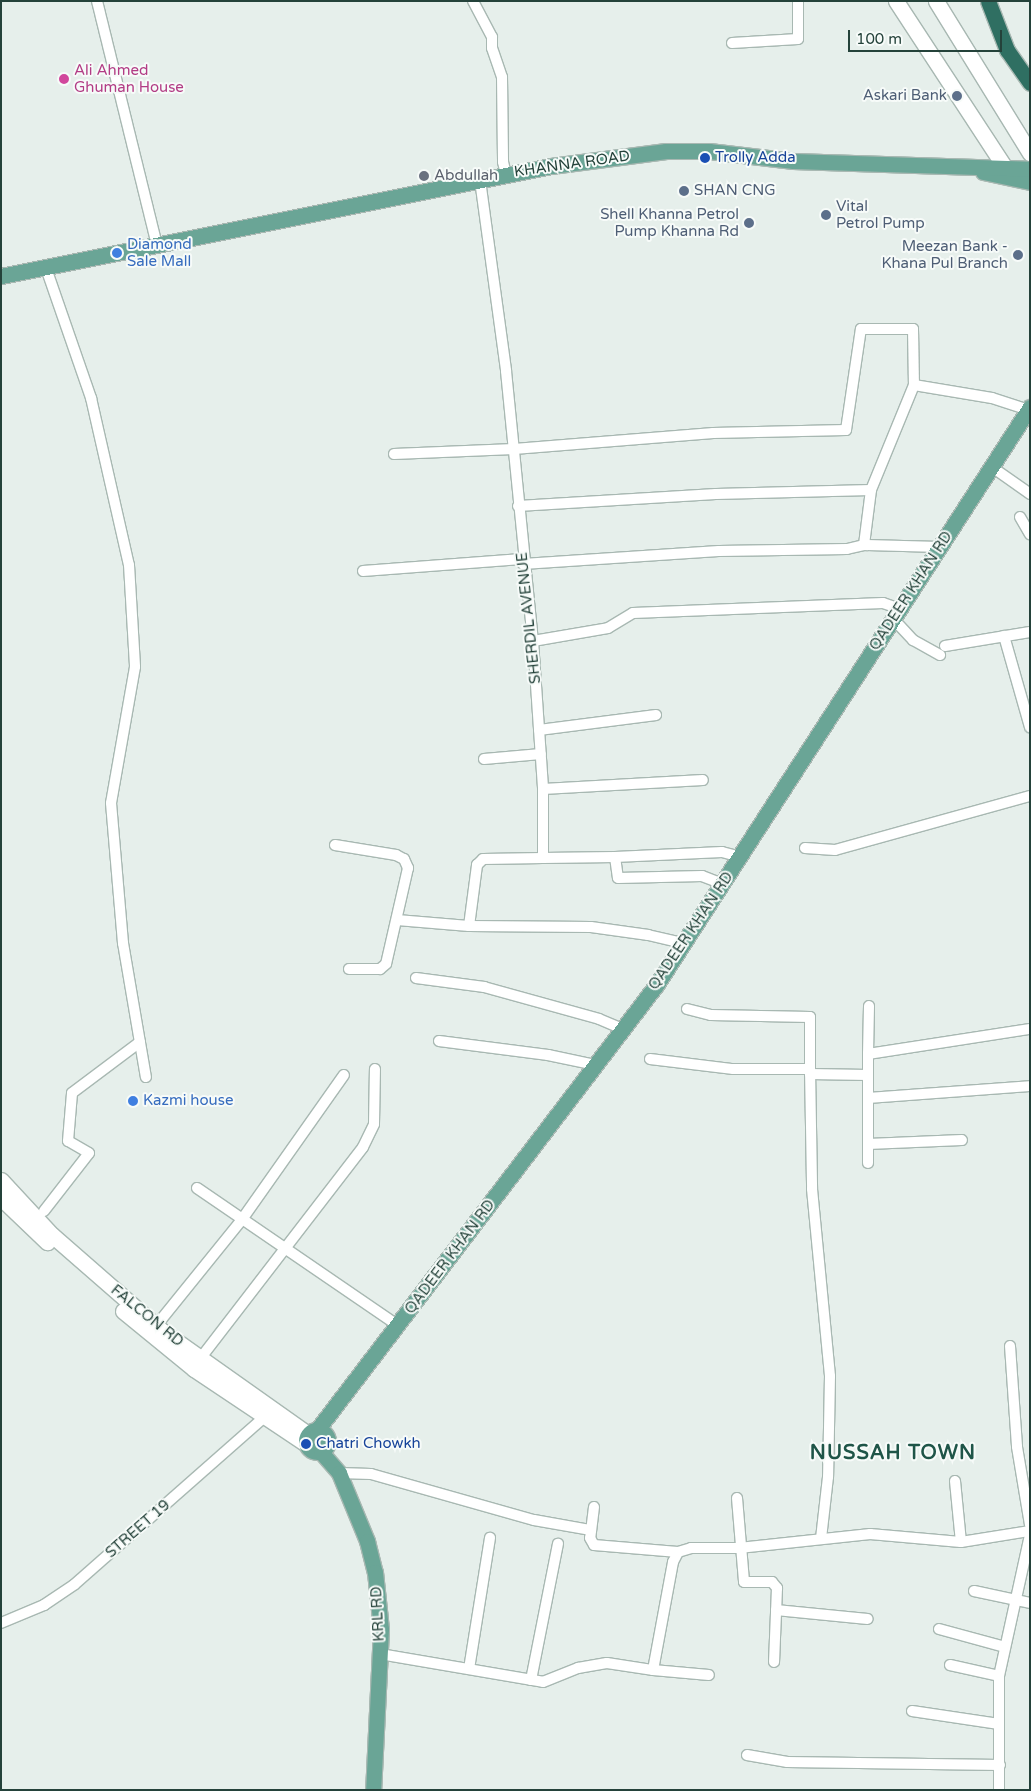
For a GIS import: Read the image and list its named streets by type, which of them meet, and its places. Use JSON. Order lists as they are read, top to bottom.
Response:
{
  "streets": {
    "main road": ["KHANNA ROAD", "QADEER KHAN RD", "KRL RD"],
    "street": ["SHERDIL AVENUE", "FALCON RD", "STREET 19"]
  },
  "crossings": [
    ["KHANNA ROAD", "SHERDIL AVENUE"],
    ["QADEER KHAN RD", "FALCON RD"],
    ["QADEER KHAN RD", "KRL RD"],
    ["FALCON RD", "STREET 19"],
    ["FALCON RD", "KRL RD"]
  ],
  "districts": ["NUSSAH TOWN"],
  "places": [
    "Ali Ahmed Ghuman House",
    "Askari Bank",
    "Trolly Adda",
    "Abdullah",
    "SHAN CNG",
    "Vital Petrol Pump",
    "Shell Khanna Petrol Pump Khanna Rd",
    "Diamond Sale Mall",
    "Meezan Bank - Khana Pul Branch",
    "Kazmi house",
    "Chatri Chowkh"
  ],
  "scale_bar": "100 m"
}
